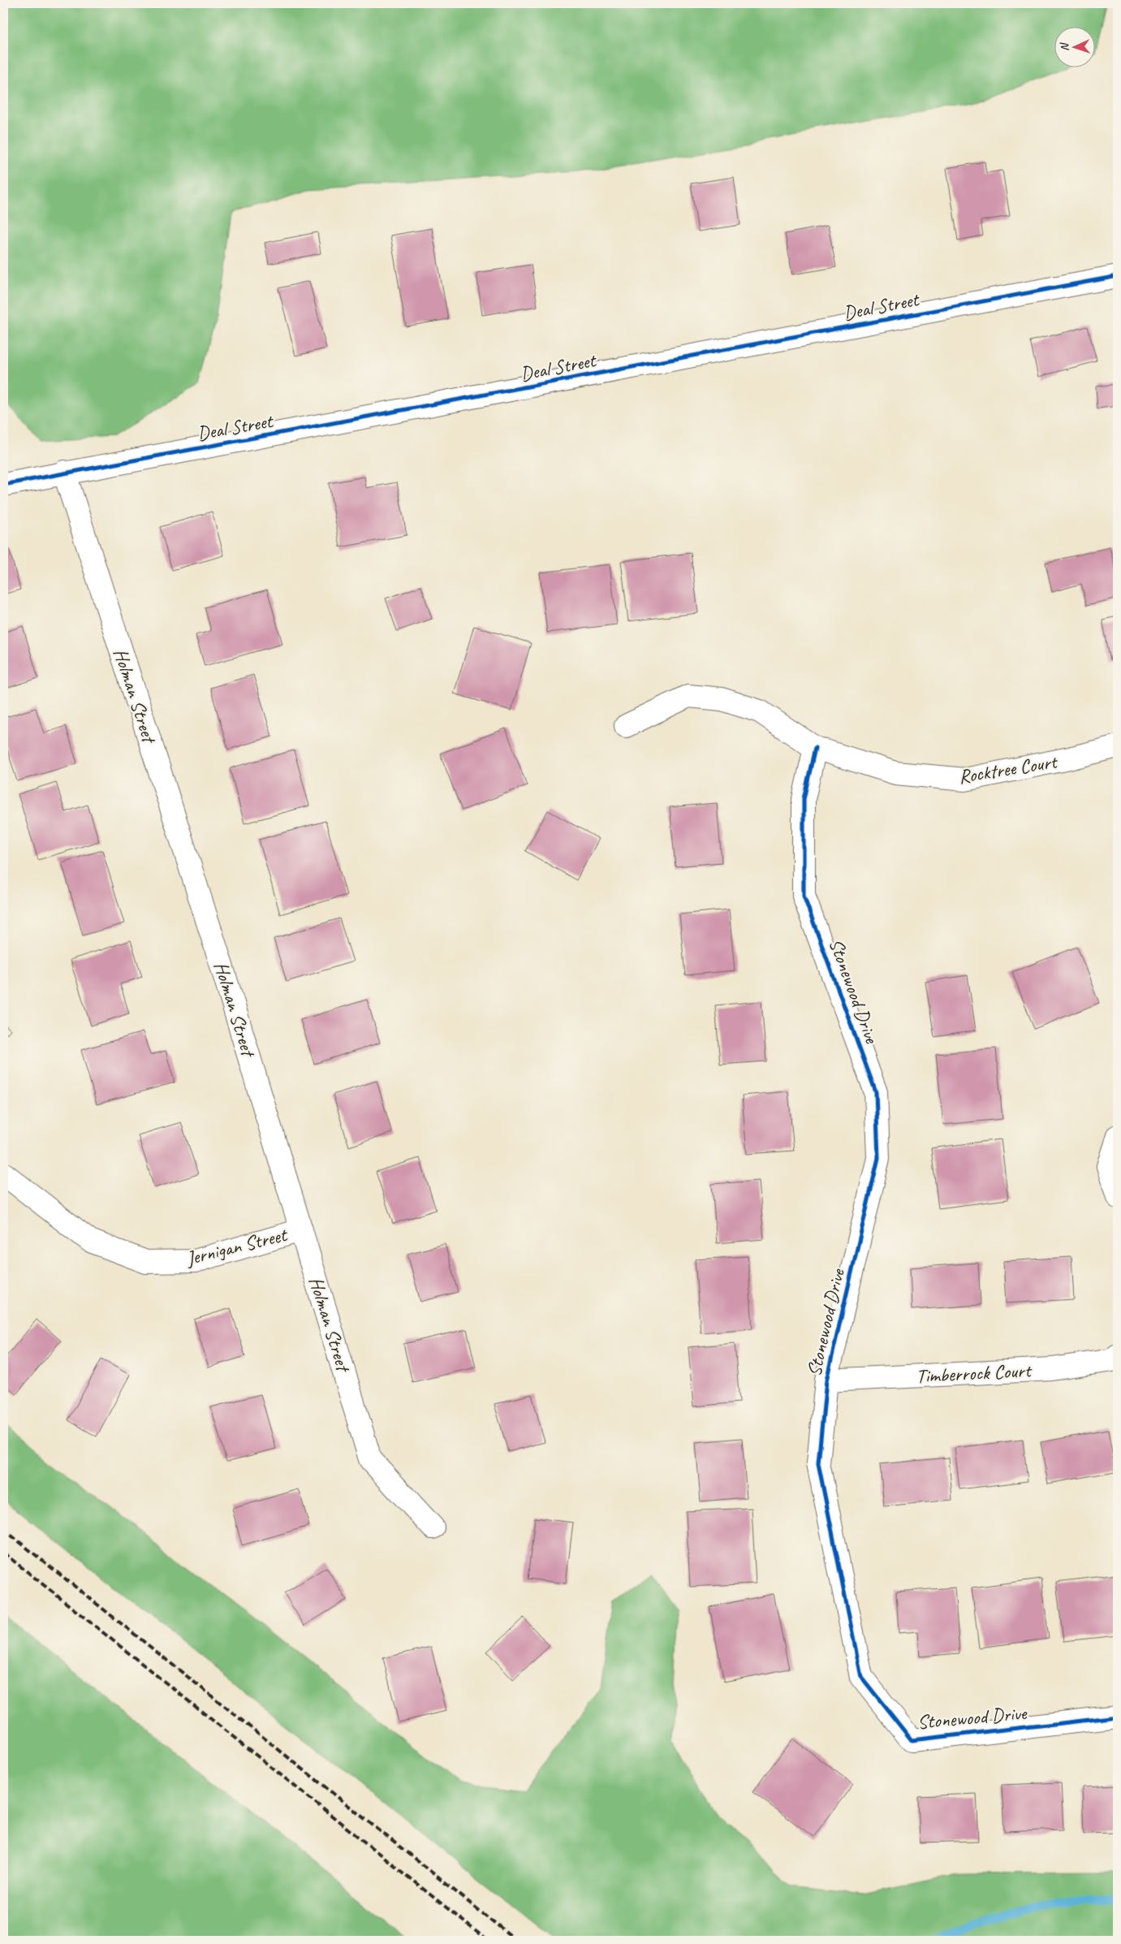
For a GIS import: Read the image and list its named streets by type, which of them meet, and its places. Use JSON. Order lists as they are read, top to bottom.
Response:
{
  "streets": {
    "street": [
      "Deal Street",
      "Holman Street",
      "Rocktree Court",
      "Stonewood Drive",
      "Jernigan Street",
      "Timberrock Court"
    ]
  },
  "crossings": [
    ["Deal Street", "Holman Street"],
    ["Holman Street", "Jernigan Street"],
    ["Rocktree Court", "Stonewood Drive"],
    ["Stonewood Drive", "Timberrock Court"]
  ],
  "north": "left"
}
